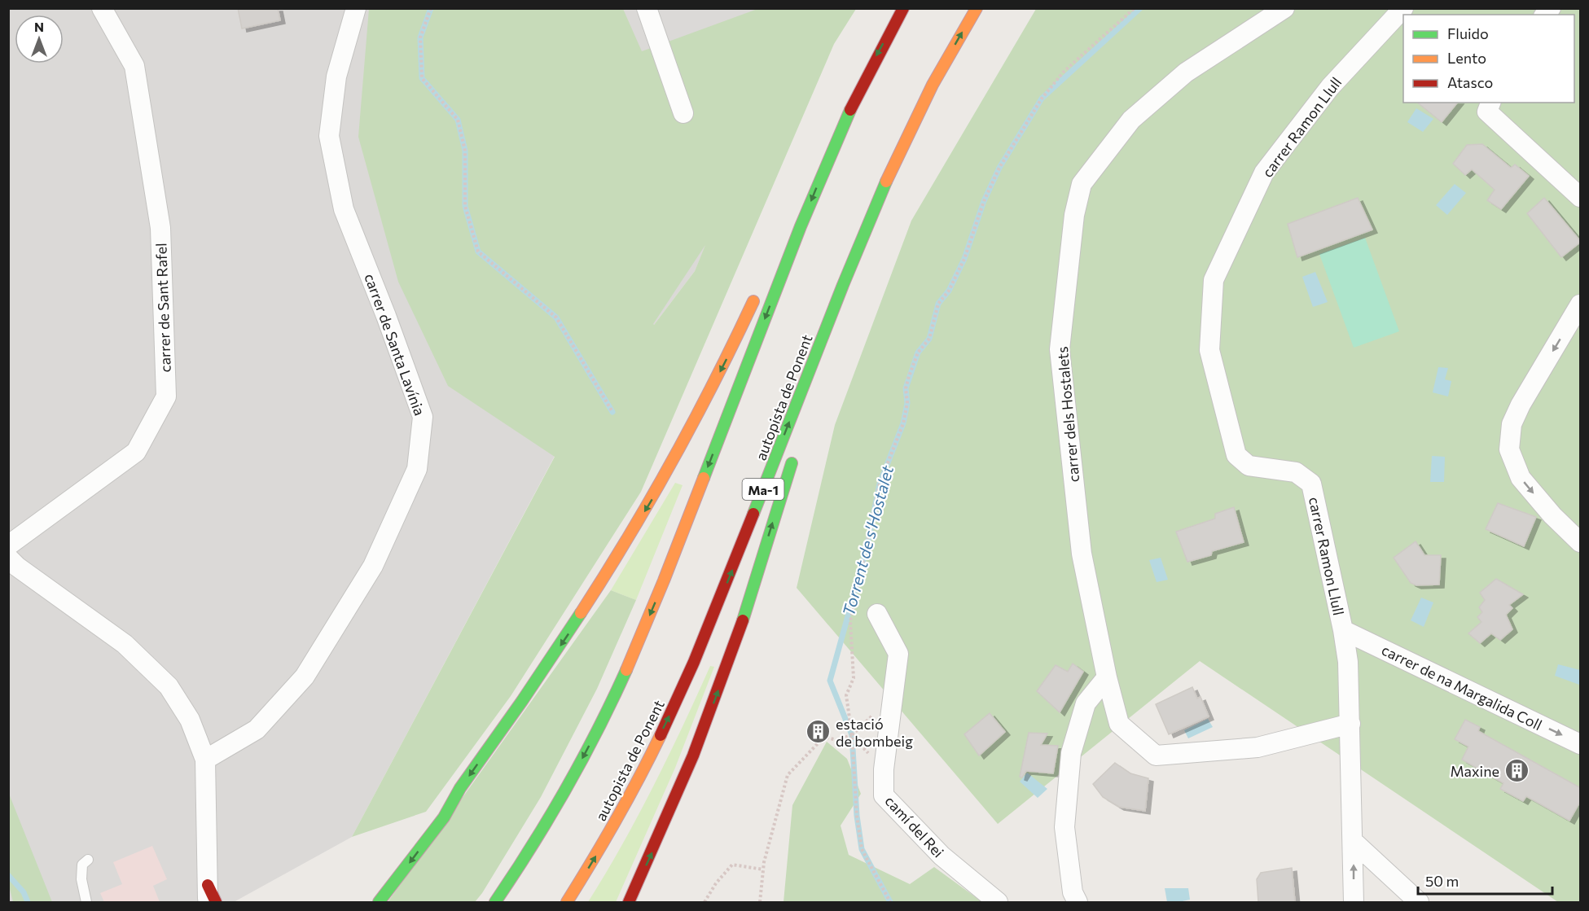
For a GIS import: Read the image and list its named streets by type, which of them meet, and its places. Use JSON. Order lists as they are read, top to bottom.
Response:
{
  "streets": {
    "highway": ["autopista de Ponent", "Ma-1"],
    "street": [
      "carrer Ramon Llull",
      "carrer de Sant Rafel",
      "carrer de Santa Lavínia",
      "carrer dels Hostalets",
      "carrer de na Margalida Coll",
      "camí del Rei"
    ]
  },
  "crossings": [
    ["carrer Ramon Llull", "carrer dels Hostalets"],
    ["carrer Ramon Llull", "carrer de na Margalida Coll"]
  ],
  "one_way": ["carrer de na Margalida Coll"],
  "water": ["Torrent de s'Hostalet"],
  "places": {
    "building": ["estació de bombeig", "Maxine"]
  },
  "legend": ["Fluido", "Lento", "Atasco"],
  "scale_bar": "50 m",
  "north": "top"
}
